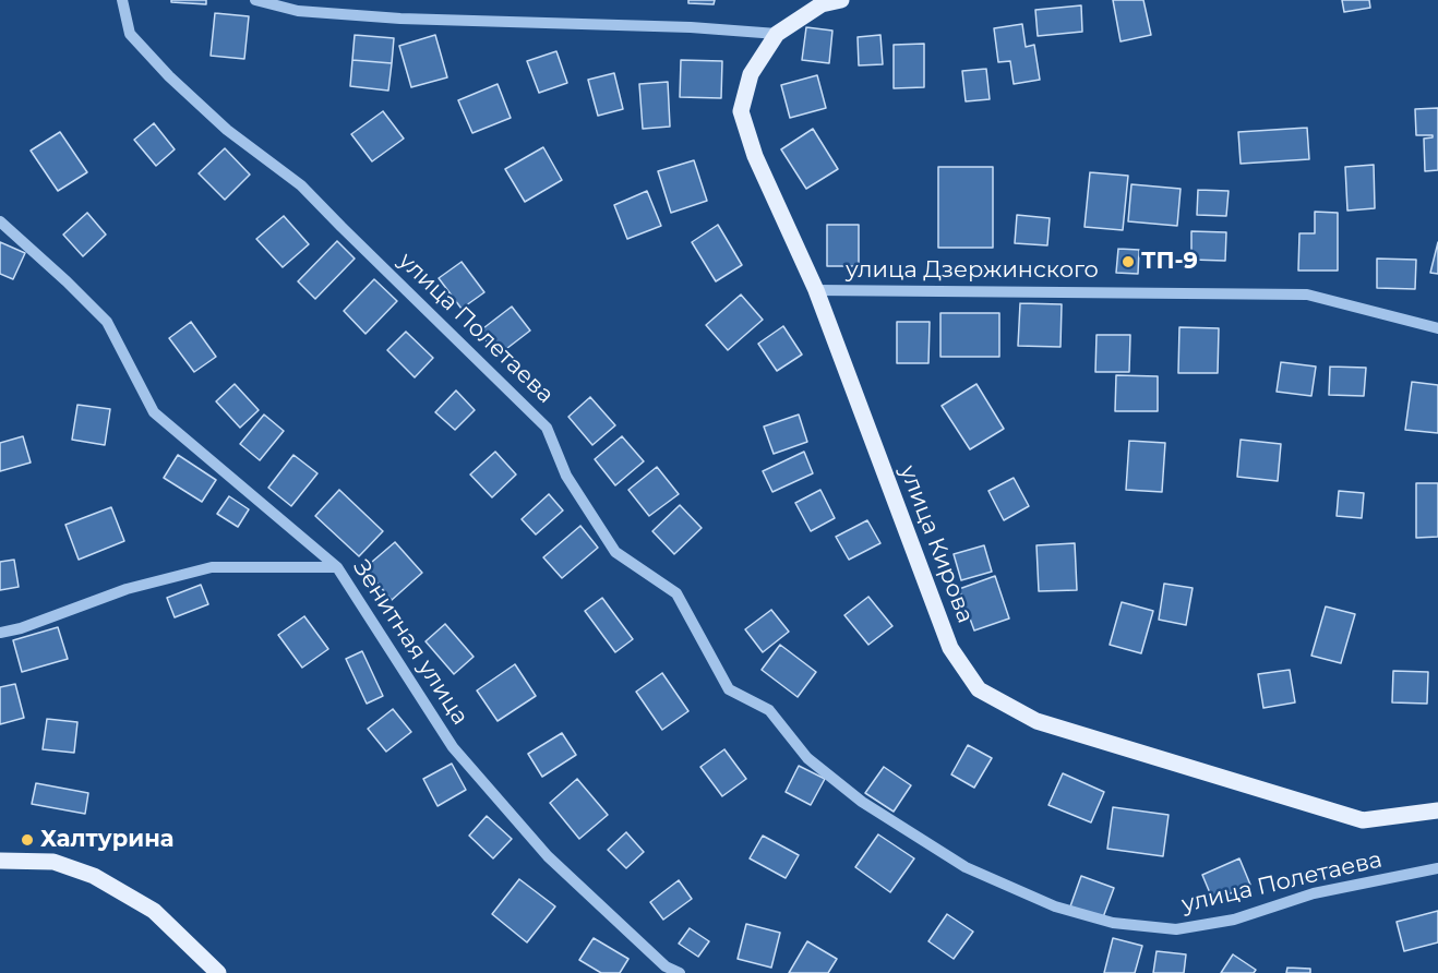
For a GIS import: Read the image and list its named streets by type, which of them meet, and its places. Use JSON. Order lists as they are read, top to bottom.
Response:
{
  "streets": {
    "main road": ["улица Кирова"],
    "street": ["улица Дзержинского", "улица Полетаева", "Зенитная улица"]
  },
  "crossings": [
    ["улица Дзержинского", "улица Кирова"]
  ],
  "places": ["ТП-9", "Халтурина"]
}
